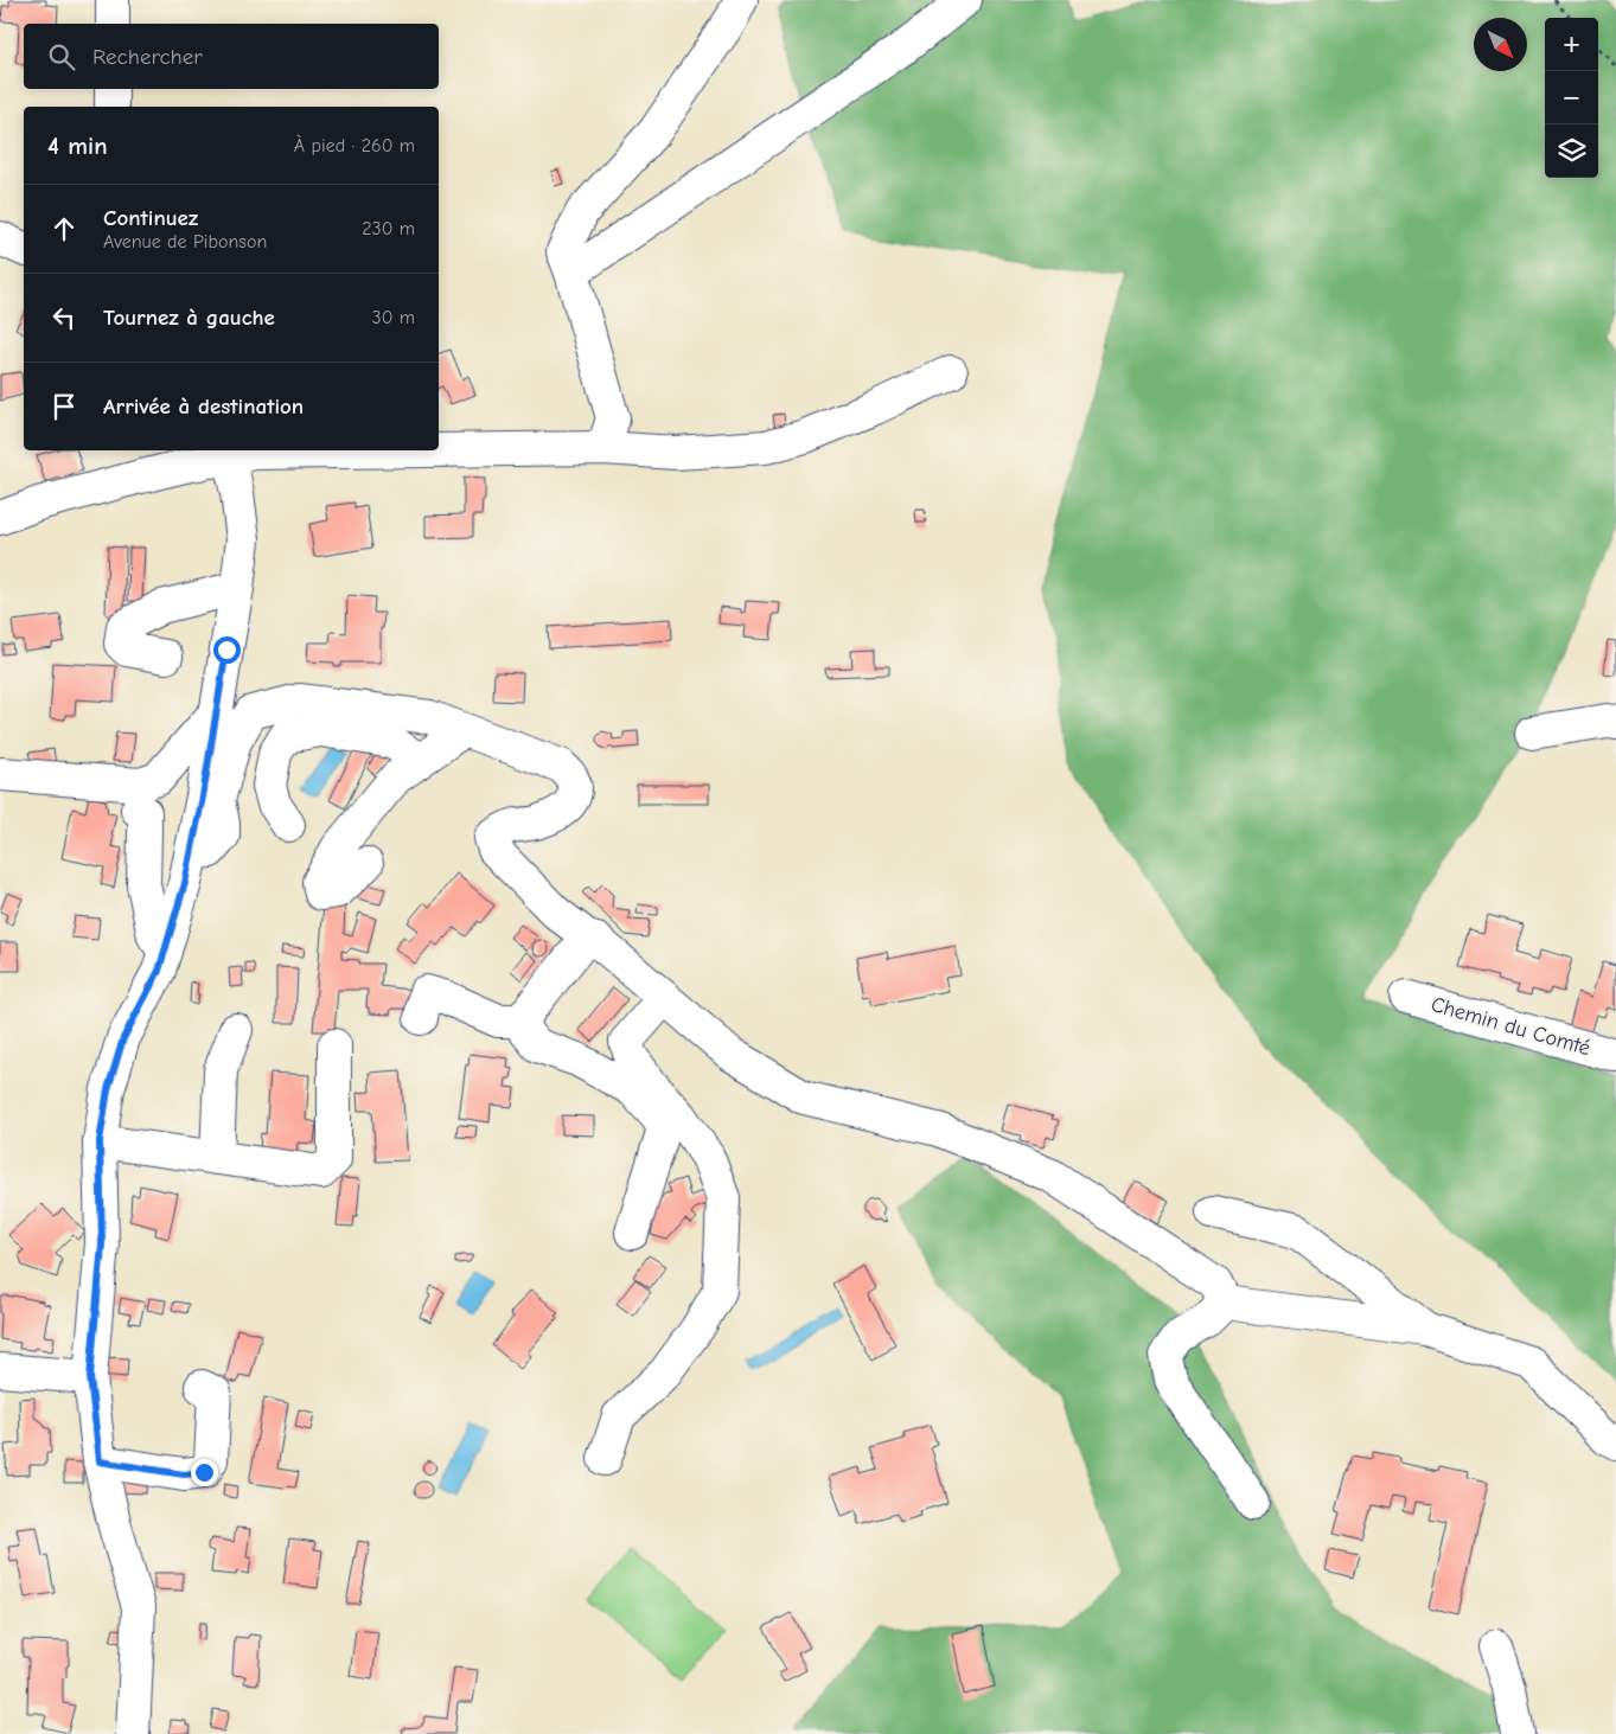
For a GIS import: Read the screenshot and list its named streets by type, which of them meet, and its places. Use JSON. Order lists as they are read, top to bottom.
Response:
{
  "streets": {
    "street": ["Chemin du Comté"]
  },
  "north": "bottom right",
  "page": {
    "map_buttons": ["+", "−"],
    "search": "Rechercher",
    "heading": ["4 min", "À pied · 260 m"],
    "list": [
      ["Continuez", "Avenue de Pibonson", "230 m"],
      ["Tournez à gauche", "30 m"],
      "Arrivée à destination"
    ]
  }
}
